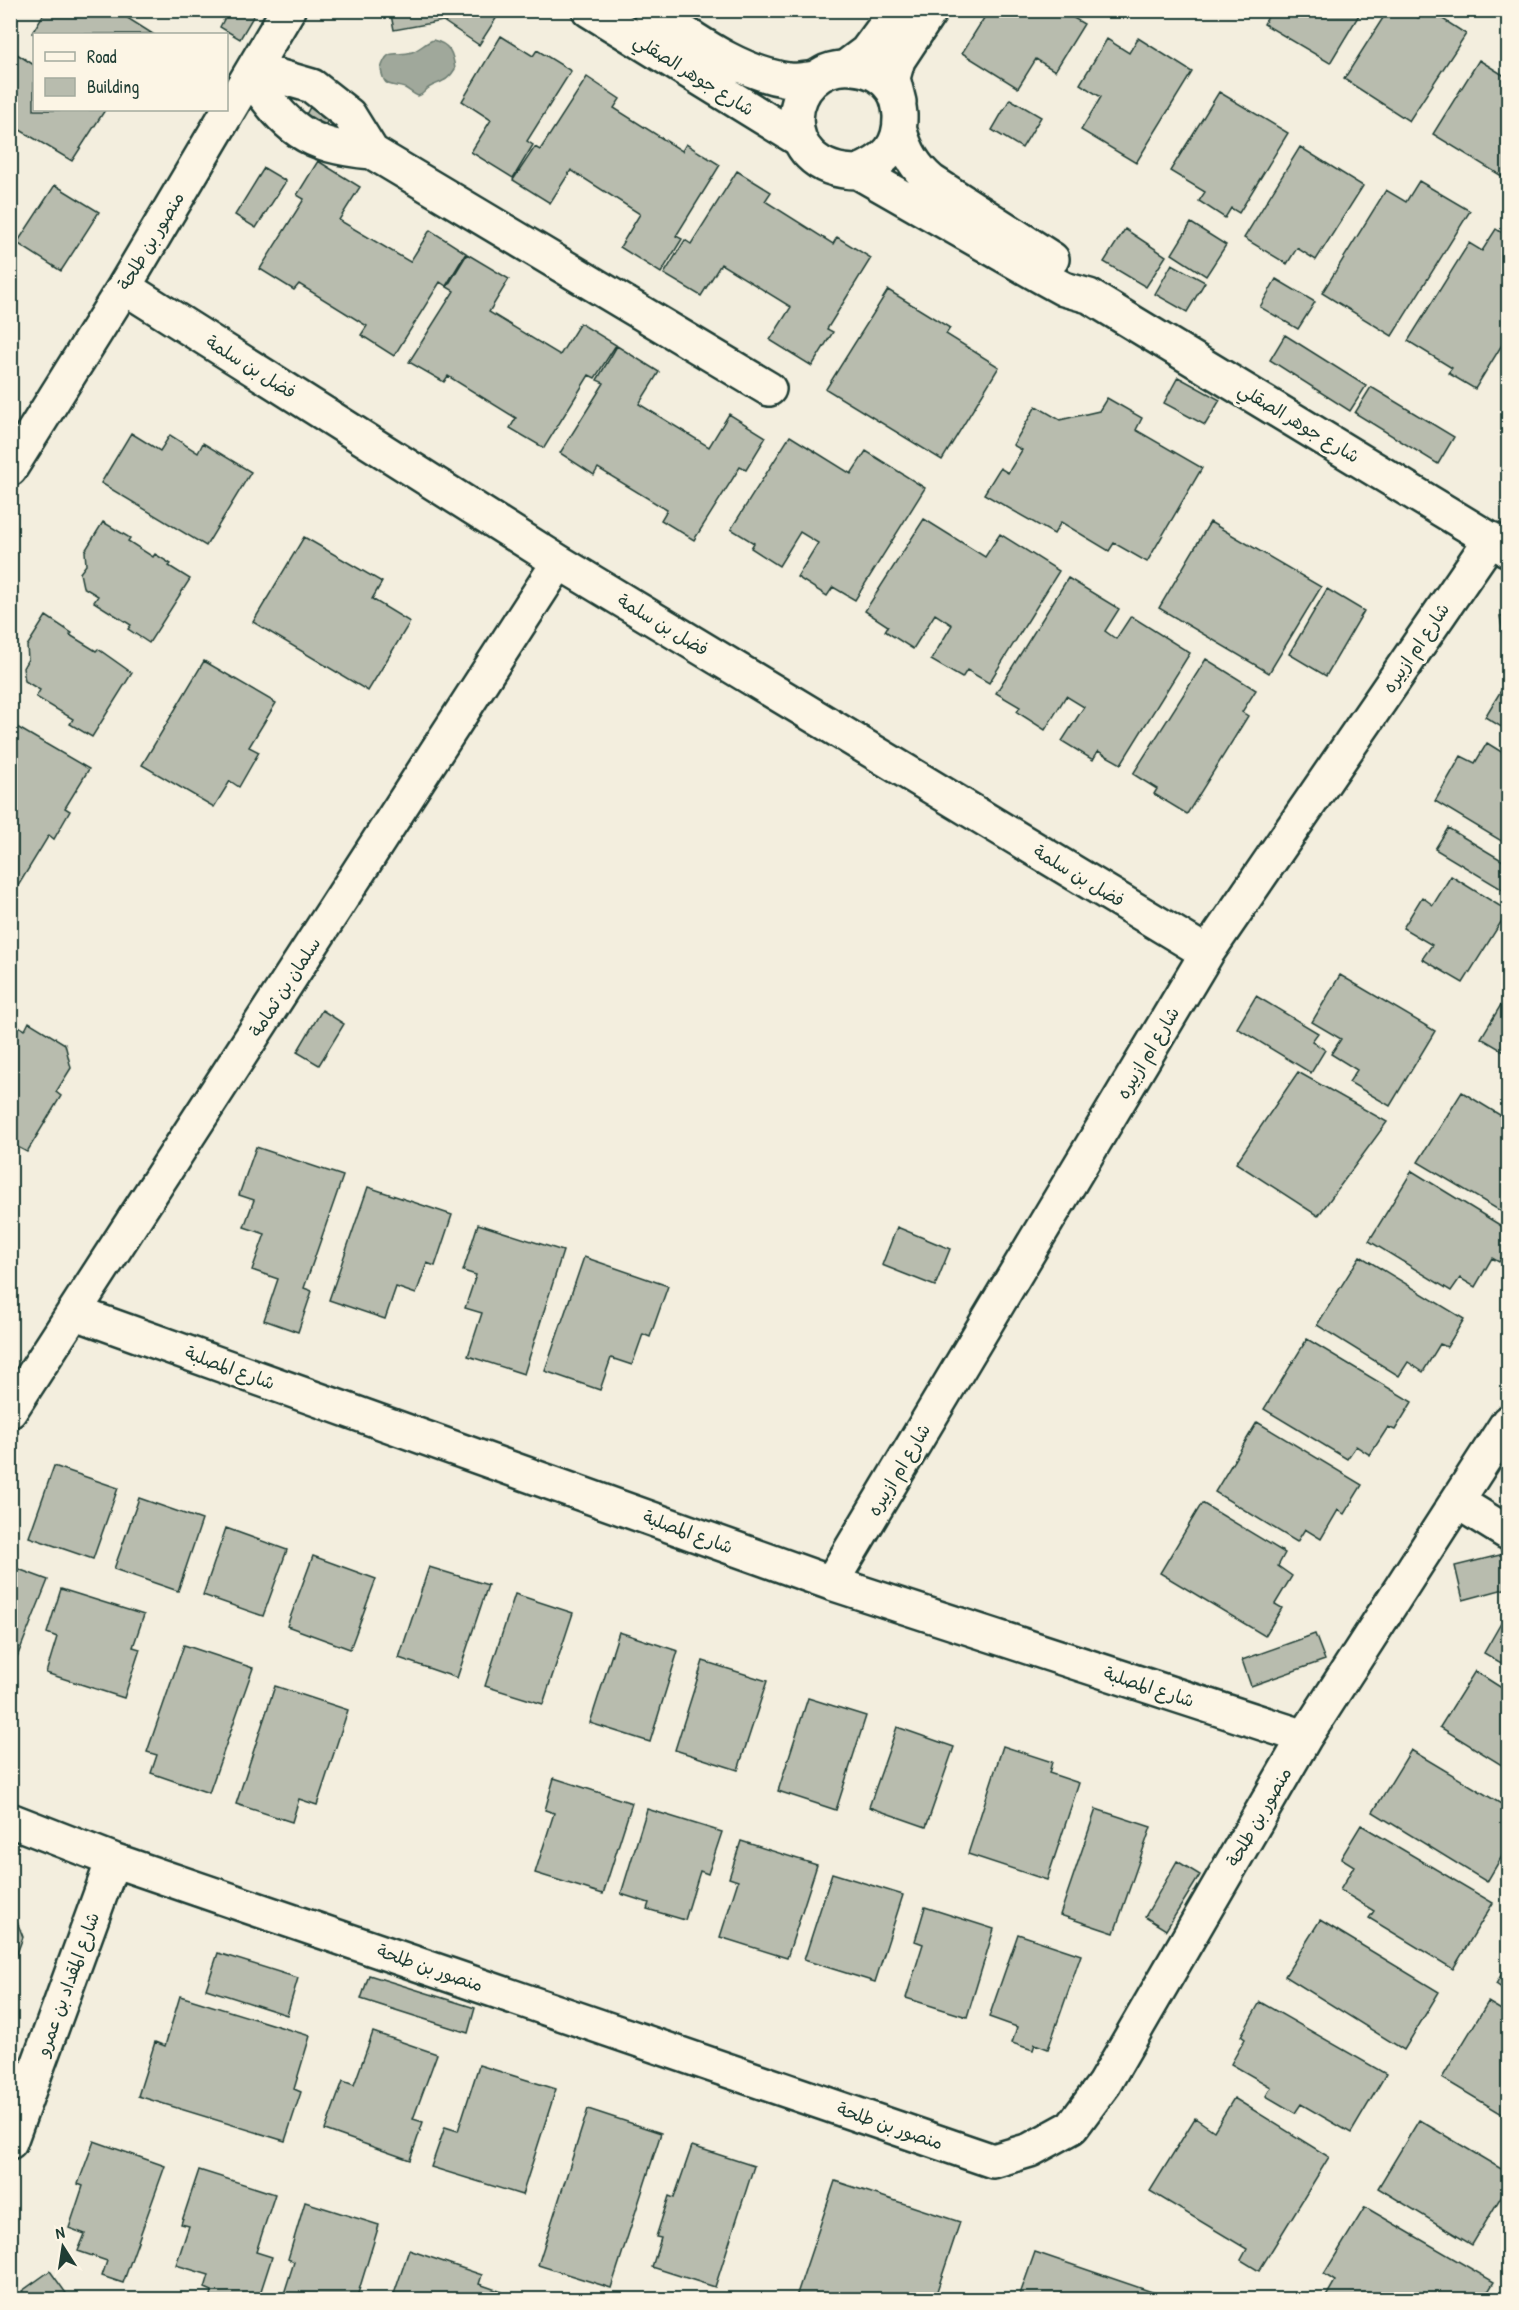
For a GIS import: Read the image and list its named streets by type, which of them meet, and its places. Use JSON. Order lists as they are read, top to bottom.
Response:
{
  "streets": {
    "street": [
      "شارع جوهر الصقلي",
      "منصور بن طلحة",
      "فضل بن سلمة",
      "شارع ام ازبيره",
      "سلمان بن ثمامة",
      "شارع المصلبة",
      "شارع المقداد بن عمرو"
    ]
  },
  "crossings": [
    ["شارع جوهر الصقلي", "شارع ام ازبيره"],
    ["منصور بن طلحة", "فضل بن سلمة"],
    ["منصور بن طلحة", "شارع المصلبة"],
    ["منصور بن طلحة", "شارع المقداد بن عمرو"],
    ["فضل بن سلمة", "شارع ام ازبيره"],
    ["فضل بن سلمة", "سلمان بن ثمامة"],
    ["شارع ام ازبيره", "شارع المصلبة"],
    ["سلمان بن ثمامة", "شارع المصلبة"]
  ],
  "legend": ["Road", "Building"],
  "north": "top"
}
